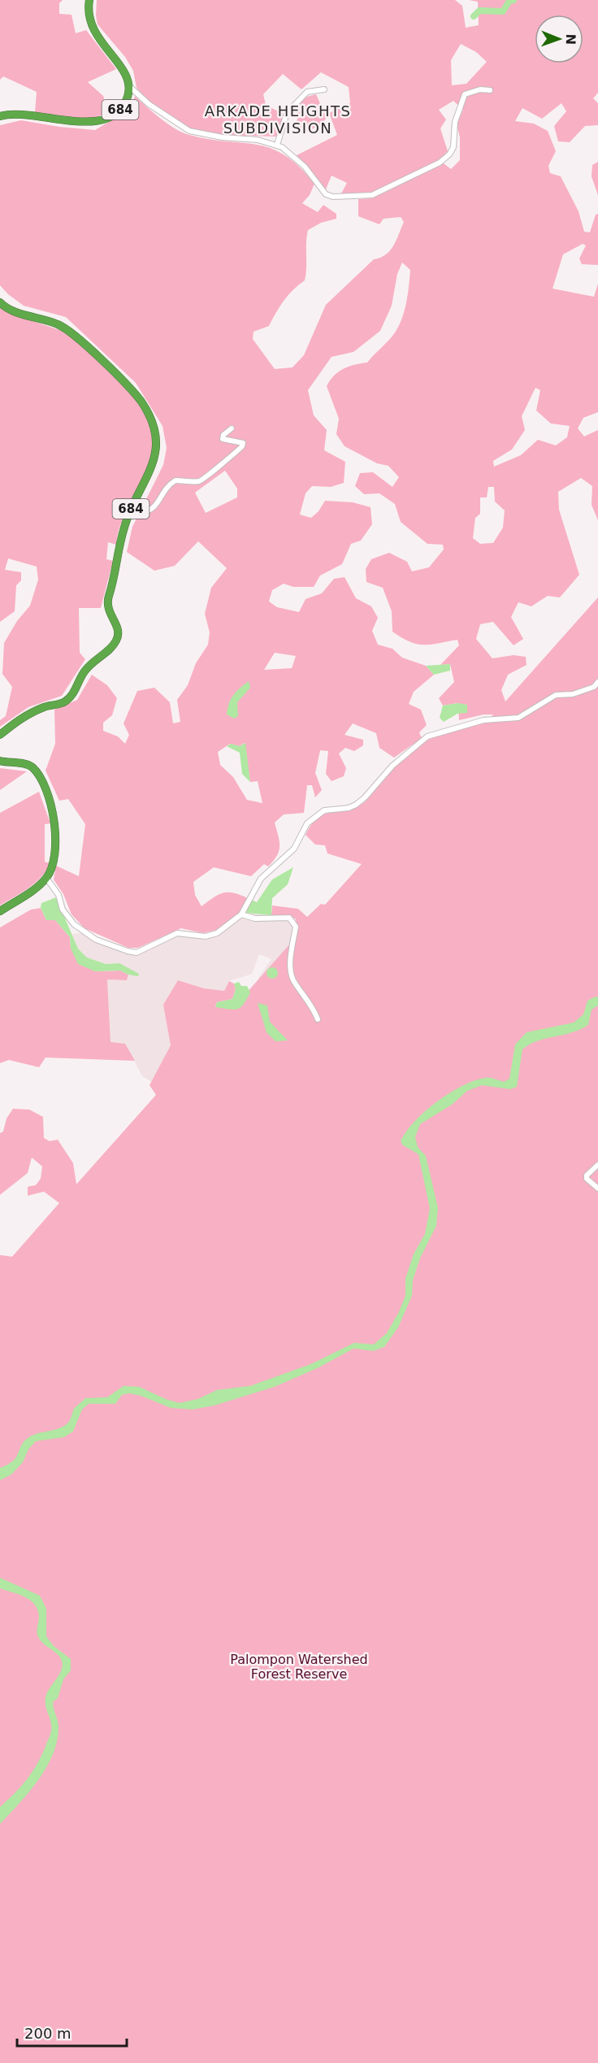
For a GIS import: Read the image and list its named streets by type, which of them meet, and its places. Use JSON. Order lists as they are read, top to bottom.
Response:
{
  "streets": {
    "highway": ["684"]
  },
  "districts": ["ARKADE HEIGHTS SUBDIVISION"],
  "parks": ["Palompon Watershed Forest Reserve"],
  "scale_bar": "200 m",
  "north": "right"
}
